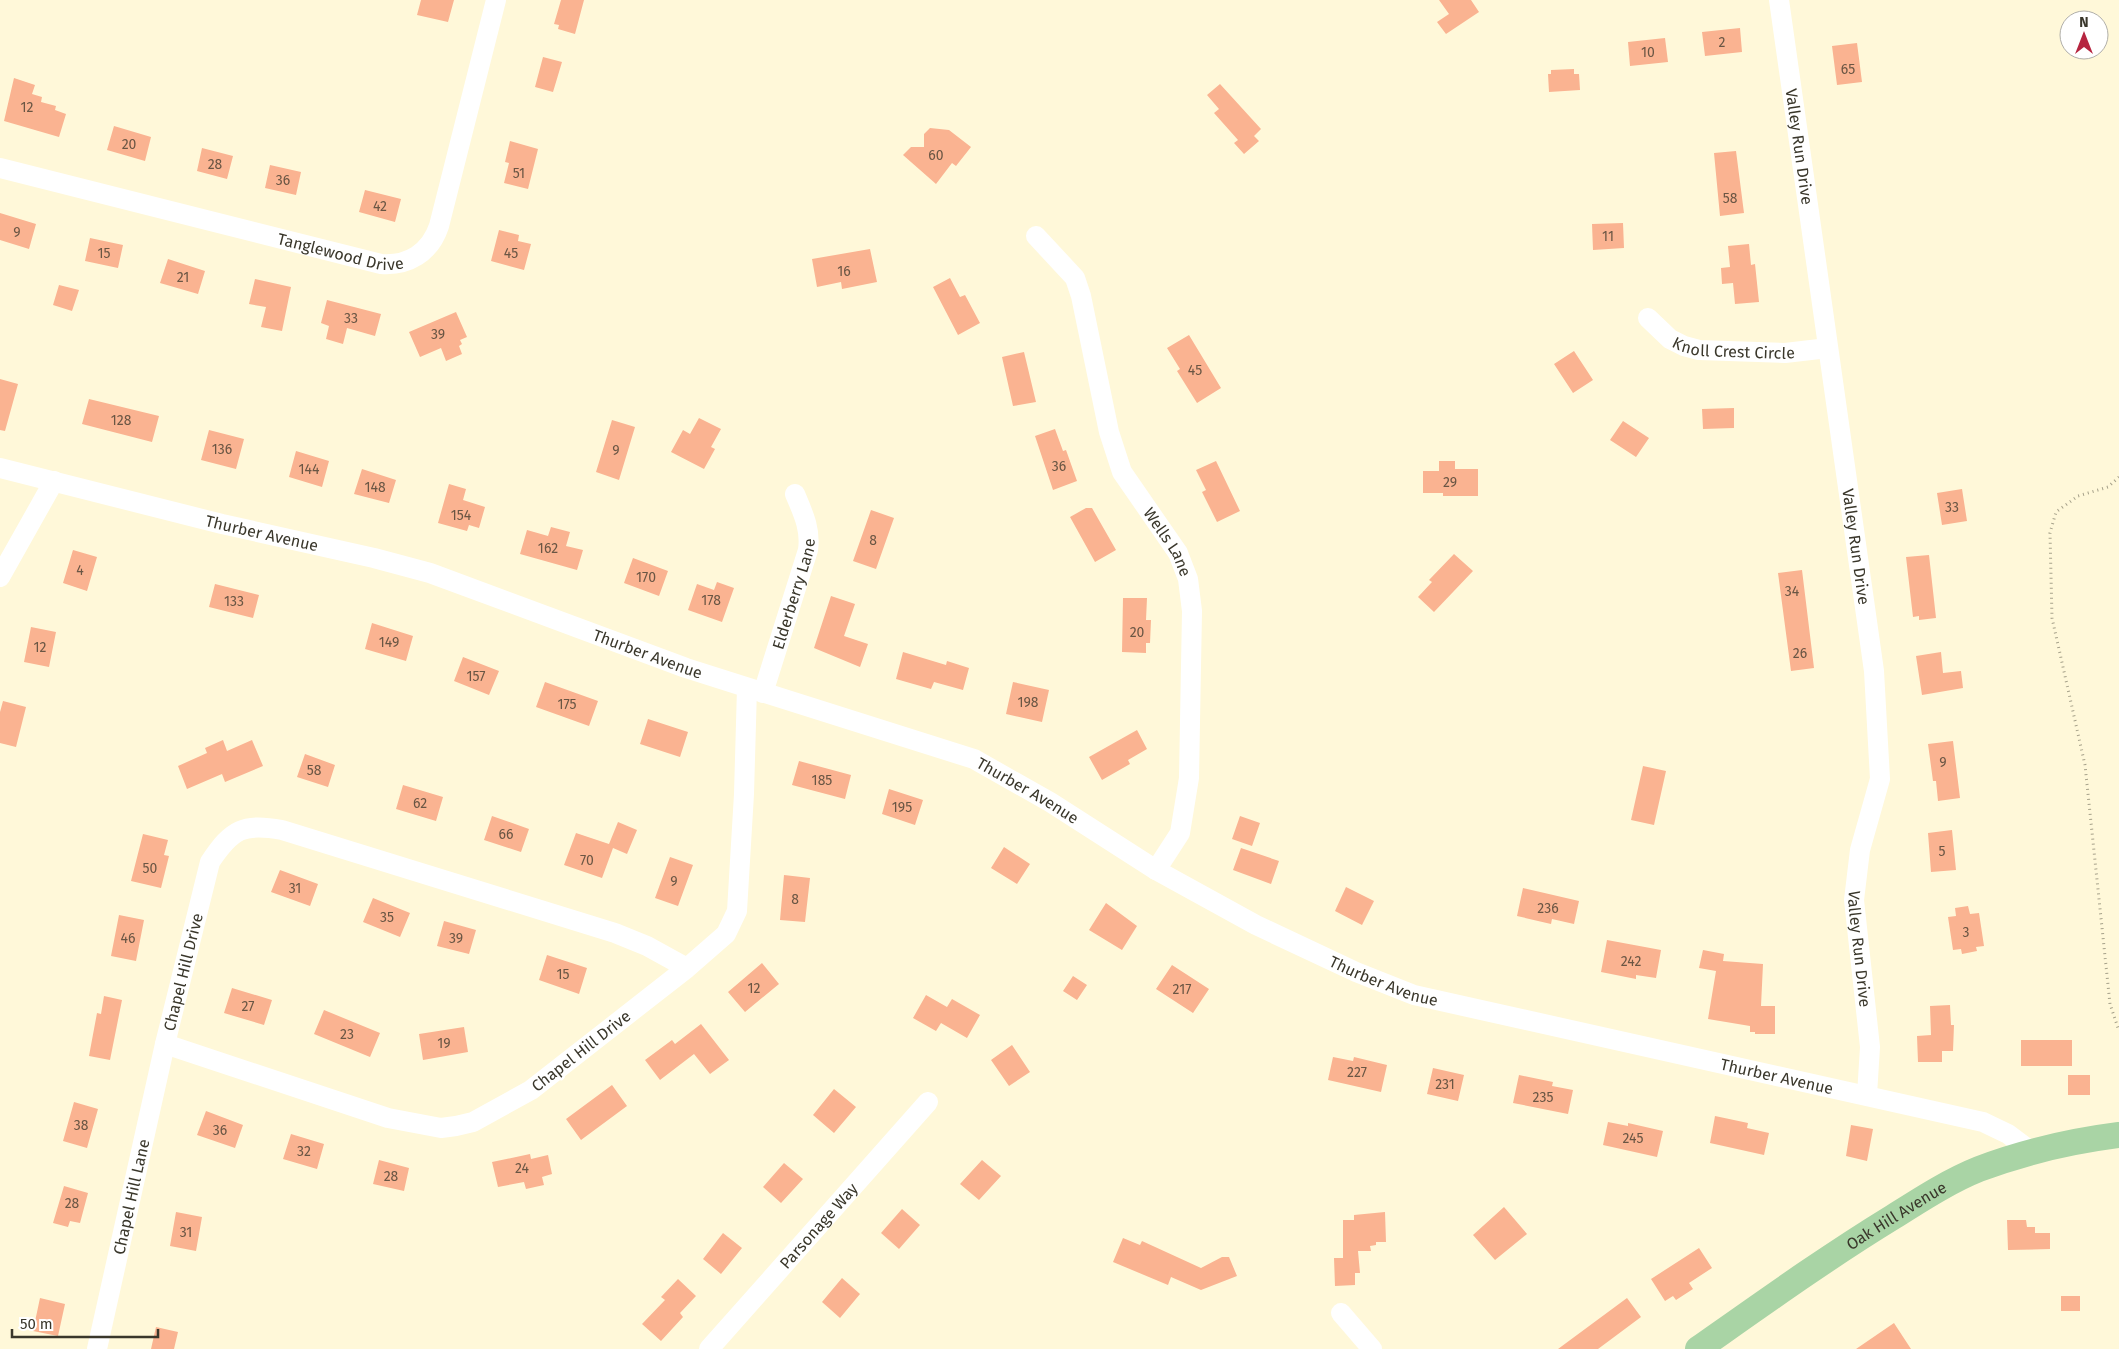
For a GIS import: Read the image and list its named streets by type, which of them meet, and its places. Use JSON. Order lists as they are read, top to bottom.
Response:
{
  "streets": {
    "main road": ["Oak Hill Avenue"],
    "street": [
      "Valley Run Drive",
      "Tanglewood Drive",
      "Knoll Crest Circle",
      "Thurber Avenue",
      "Wells Lane",
      "Elderberry Lane",
      "Chapel Hill Drive",
      "Chapel Hill Lane",
      "Parsonage Way"
    ]
  },
  "crossings": [
    ["Valley Run Drive", "Knoll Crest Circle"],
    ["Valley Run Drive", "Thurber Avenue"],
    ["Thurber Avenue", "Wells Lane"],
    ["Thurber Avenue", "Elderberry Lane"],
    ["Thurber Avenue", "Chapel Hill Drive"],
    ["Thurber Avenue", "Oak Hill Avenue"],
    ["Elderberry Lane", "Chapel Hill Drive"],
    ["Chapel Hill Drive", "Chapel Hill Lane"]
  ],
  "house_numbers": [
    "2",
    "10",
    "65",
    "12",
    "20",
    "60",
    "28",
    "51",
    "36",
    "58",
    "42",
    "9",
    "11",
    "15",
    "45",
    "16",
    "21",
    "33",
    "39",
    "45",
    "128",
    "136",
    "9",
    "36",
    "144",
    "29",
    "148",
    "33",
    "154",
    "8",
    "162",
    "4",
    "170",
    "34",
    "178",
    "133",
    "20",
    "149",
    "12",
    "26",
    "157",
    "198",
    "175",
    "9",
    "58",
    "185",
    "62",
    "195",
    "66",
    "5",
    "70",
    "50",
    "9",
    "31",
    "8",
    "236",
    "35",
    "3",
    "46",
    "39",
    "242",
    "15",
    "12",
    "217",
    "27",
    "23",
    "19",
    "227",
    "231",
    "235",
    "38",
    "36",
    "245",
    "32",
    "24",
    "28",
    "28",
    "31"
  ],
  "scale_bar": "50 m",
  "north": "top"
}
